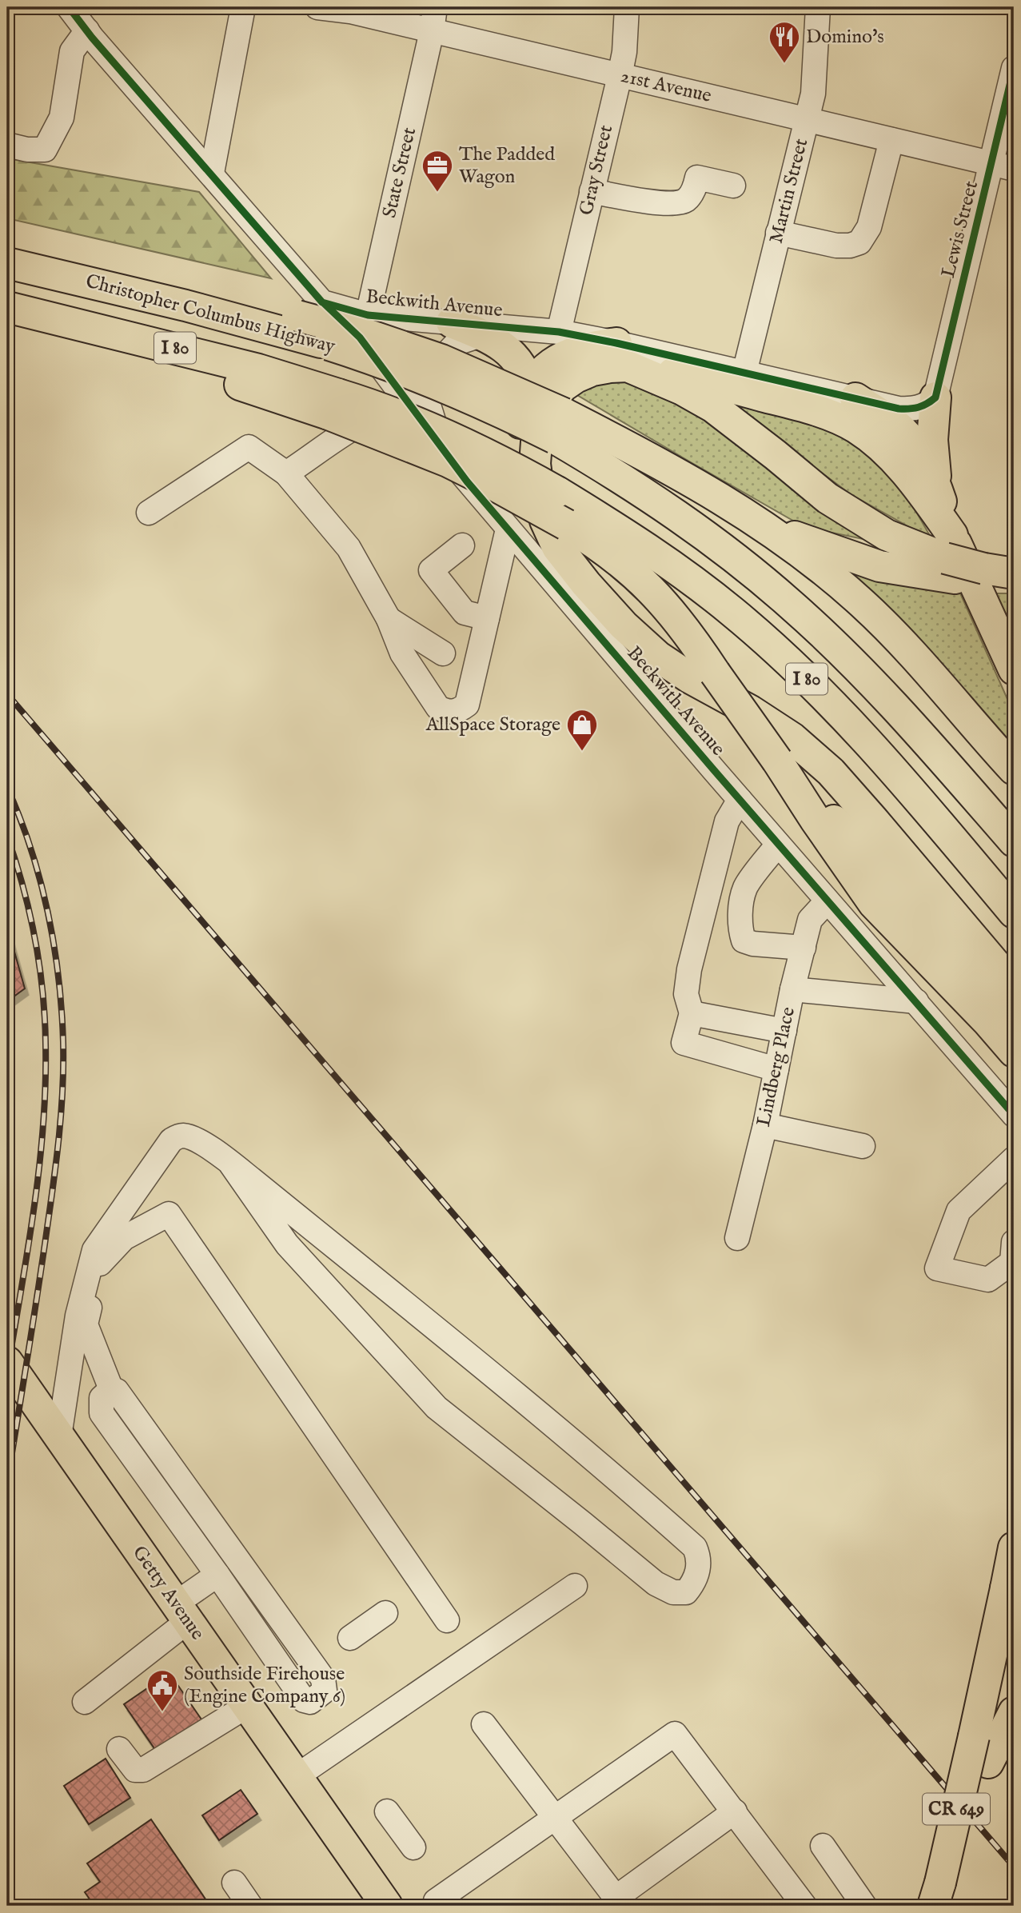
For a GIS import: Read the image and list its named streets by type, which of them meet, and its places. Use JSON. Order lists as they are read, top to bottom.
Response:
{
  "streets": {
    "main road": [
      "Christopher Columbus Highway",
      "I 80",
      "Getty Avenue",
      "CR 649"
    ],
    "street": [
      "21st Avenue",
      "Gray Street",
      "State Street",
      "Martin Street",
      "Lewis Street",
      "Beckwith Avenue",
      "Lindberg Place"
    ]
  },
  "crossings": [
    ["21st Avenue", "Gray Street"],
    ["21st Avenue", "State Street"],
    ["21st Avenue", "Martin Street"],
    ["21st Avenue", "Lewis Street"],
    ["Gray Street", "Beckwith Avenue"],
    ["State Street", "Beckwith Avenue"],
    ["Martin Street", "Beckwith Avenue"],
    ["Lewis Street", "Beckwith Avenue"],
    ["Beckwith Avenue", "Lindberg Place"]
  ],
  "places": {
    "restaurant": ["Domino's"],
    "office": ["The Padded Wagon"],
    "shop": ["AllSpace Storage"],
    "public building": ["Southside Firehouse (Engine Company 6)"]
  }
}
